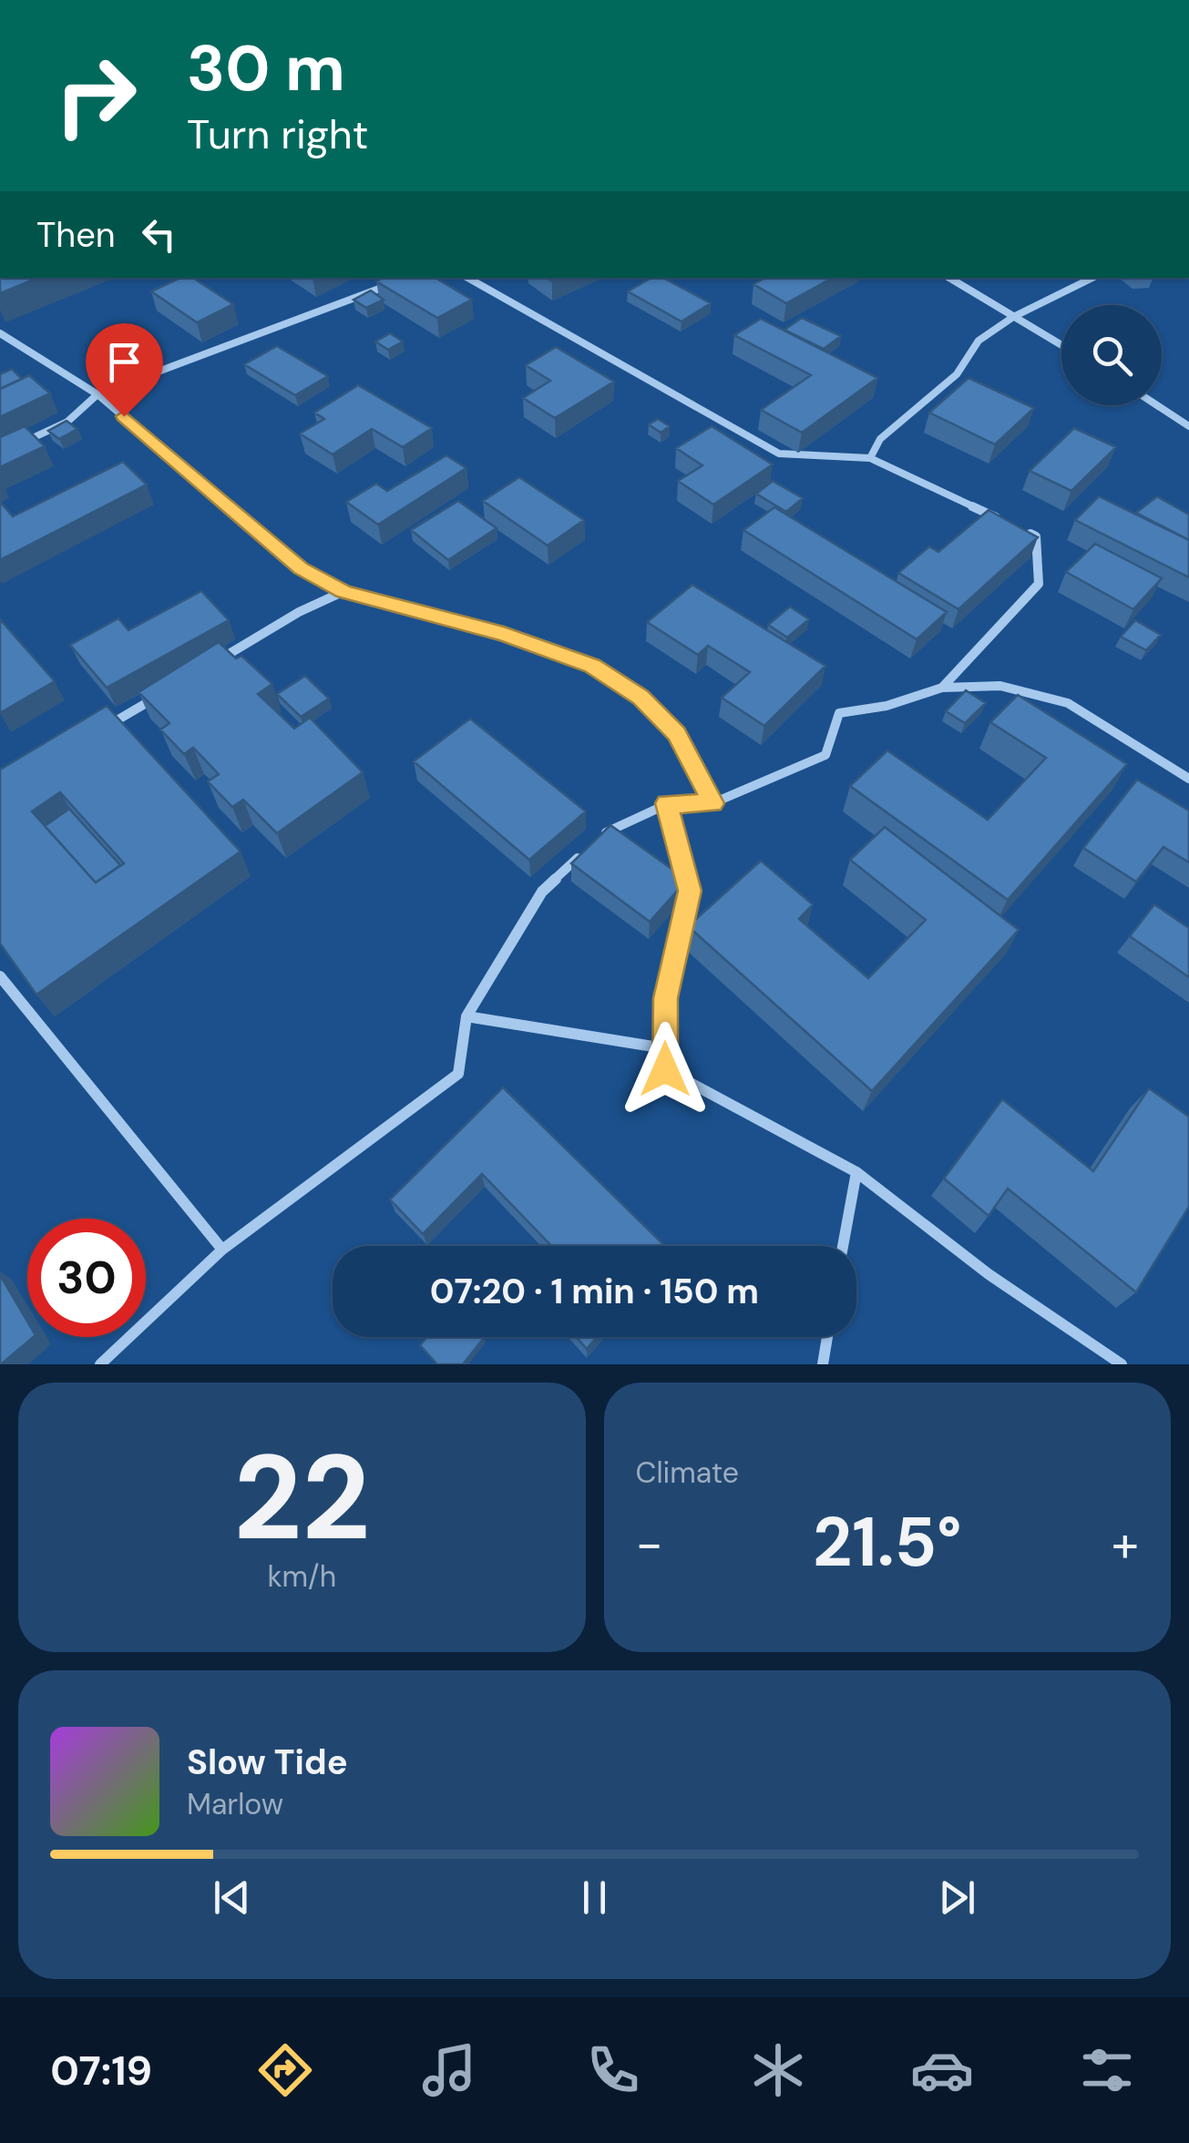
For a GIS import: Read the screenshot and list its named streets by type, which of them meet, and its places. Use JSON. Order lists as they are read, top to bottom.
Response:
{
  "page": {
    "turn": ["30 m", "Turn right"],
    "then": "Then",
    "limit": "30",
    "trip": "07:20 · 1 min · 150 m",
    "tile": [
      ["22", "km/h"],
      "Climate"
    ],
    "heat": ["−", "21.5°", "+"],
    "song": ["Slow Tide", "Marlow"],
    "tabs": "07:19"
  }
}
